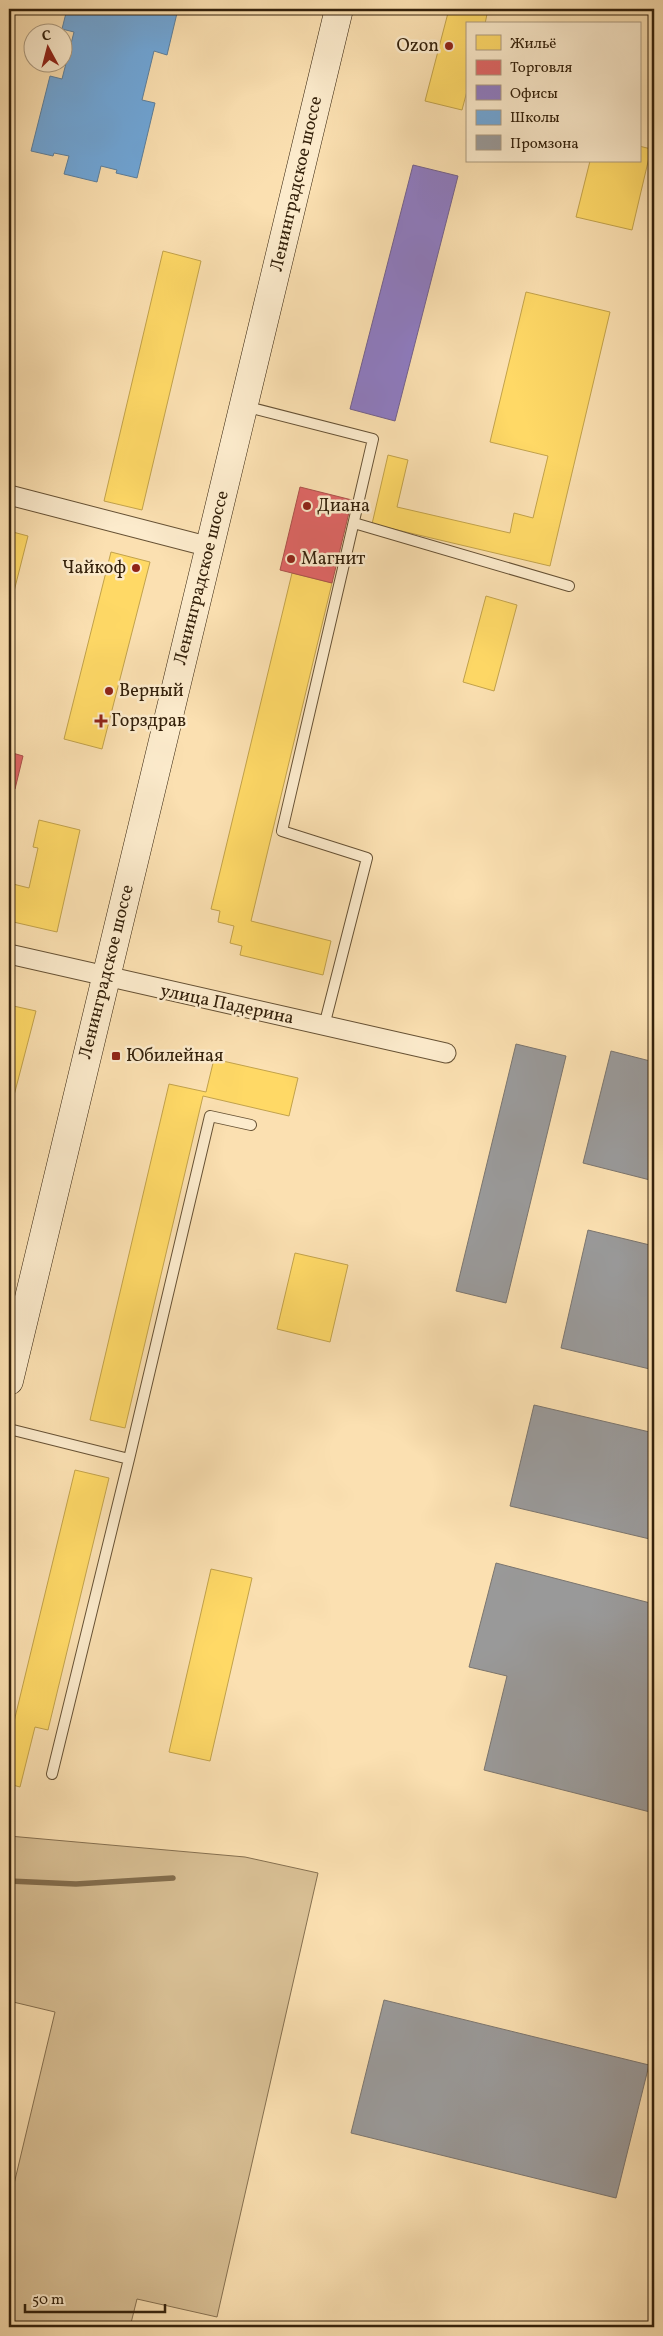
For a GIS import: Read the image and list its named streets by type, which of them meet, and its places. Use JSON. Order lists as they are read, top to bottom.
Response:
{
  "streets": {
    "main road": ["Ленинградское шоссе"],
    "street": ["улица Падерина"]
  },
  "crossings": [
    ["Ленинградское шоссе", "улица Падерина"]
  ],
  "places": {
    "other": [
      "Ozon",
      "Диана",
      "Магнит",
      "Чайкоф",
      "Верный"
    ],
    "health": ["Горздрав"],
    "transit": ["Юбилейная"]
  },
  "legend": [
    "Жильё",
    "Торговля",
    "Офисы",
    "Школы",
    "Промзона"
  ],
  "scale_bar": "50 m",
  "north": "top"
}
